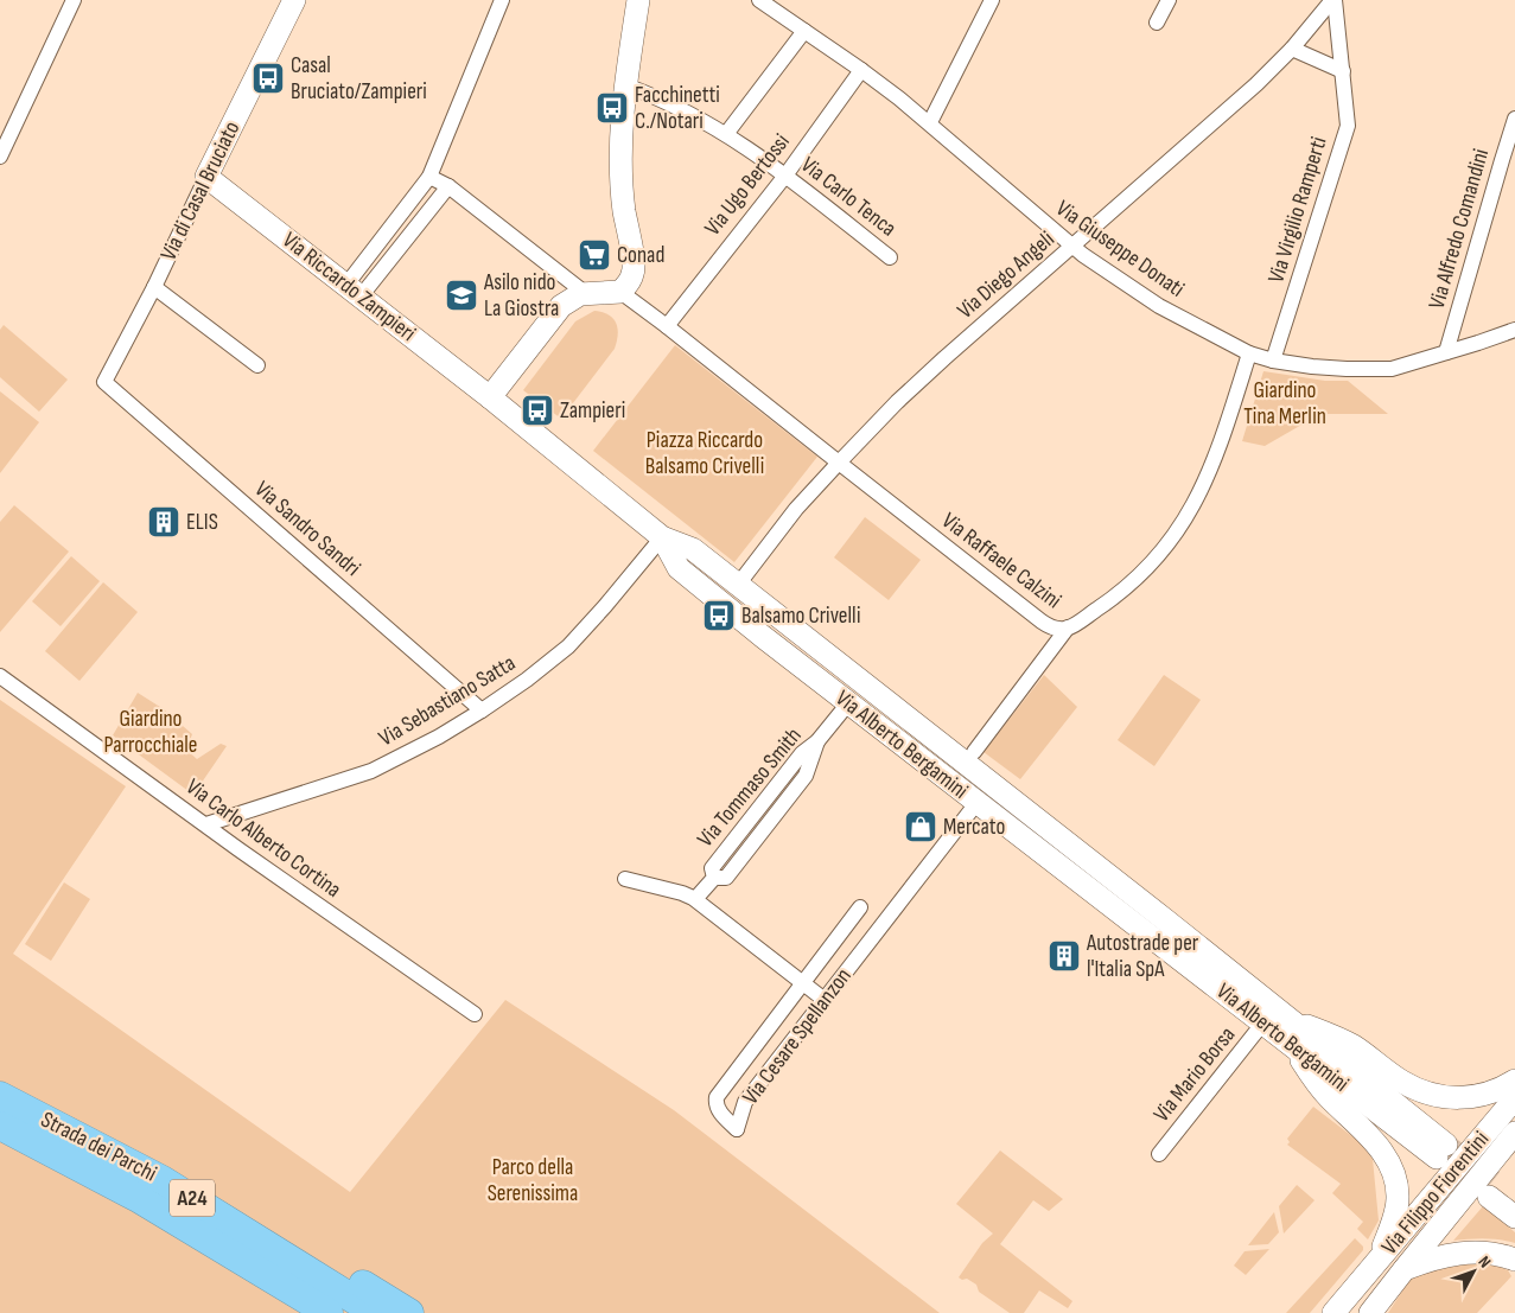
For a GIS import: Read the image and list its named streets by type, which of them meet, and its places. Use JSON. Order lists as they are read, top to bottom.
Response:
{
  "streets": {
    "highway": ["Strada dei Parchi", "A24"],
    "street": [
      "Via Ugo Bertossi",
      "Via di Casal Bruciato",
      "Via Carlo Tenca",
      "Via Virgilio Ramperti",
      "Via Alfredo Comandini",
      "Via Giuseppe Donati",
      "Via Diego Angeli",
      "Via Riccardo Zampieri",
      "Via Sandro Sandri",
      "Via Raffaele Calzini",
      "Via Sebastiano Satta",
      "Via Alberto Bergamini",
      "Via Tommaso Smith",
      "Via Carlo Alberto Cortina",
      "Via Cesare Spellanzon",
      "Via Mario Borsa",
      "Via Filippo Fiorentini"
    ]
  },
  "crossings": [
    ["Via Ugo Bertossi", "Via Carlo Tenca"],
    ["Via Ugo Bertossi", "Via Giuseppe Donati"],
    ["Via di Casal Bruciato", "Via Riccardo Zampieri"],
    ["Via di Casal Bruciato", "Via Sandro Sandri"],
    ["Via Virgilio Ramperti", "Via Giuseppe Donati"],
    ["Via Virgilio Ramperti", "Via Diego Angeli"],
    ["Via Alfredo Comandini", "Via Giuseppe Donati"],
    ["Via Giuseppe Donati", "Via Diego Angeli"],
    ["Via Giuseppe Donati", "Via Raffaele Calzini"],
    ["Via Diego Angeli", "Via Raffaele Calzini"],
    ["Via Sandro Sandri", "Via Sebastiano Satta"],
    ["Via Sebastiano Satta", "Via Alberto Bergamini"],
    ["Via Sebastiano Satta", "Via Carlo Alberto Cortina"],
    ["Via Alberto Bergamini", "Via Tommaso Smith"],
    ["Via Alberto Bergamini", "Via Cesare Spellanzon"],
    ["Via Alberto Bergamini", "Via Mario Borsa"]
  ],
  "parks": [
    "Giardino Tina Merlin",
    "Piazza Riccardo Balsamo Crivelli",
    "Giardino Parrocchiale",
    "Parco della Serenissima"
  ],
  "places": {
    "bus stop": [
      "Casal Bruciato/Zampieri",
      "Facchinetti C./Notari",
      "Zampieri",
      "Balsamo Crivelli"
    ],
    "supermarket": ["Conad"],
    "school or university": ["Asilo nido La Giostra"],
    "building": ["ELIS", "Autostrade per l'Italia SpA"],
    "shop": ["Mercato"]
  },
  "north": "top right"
}
